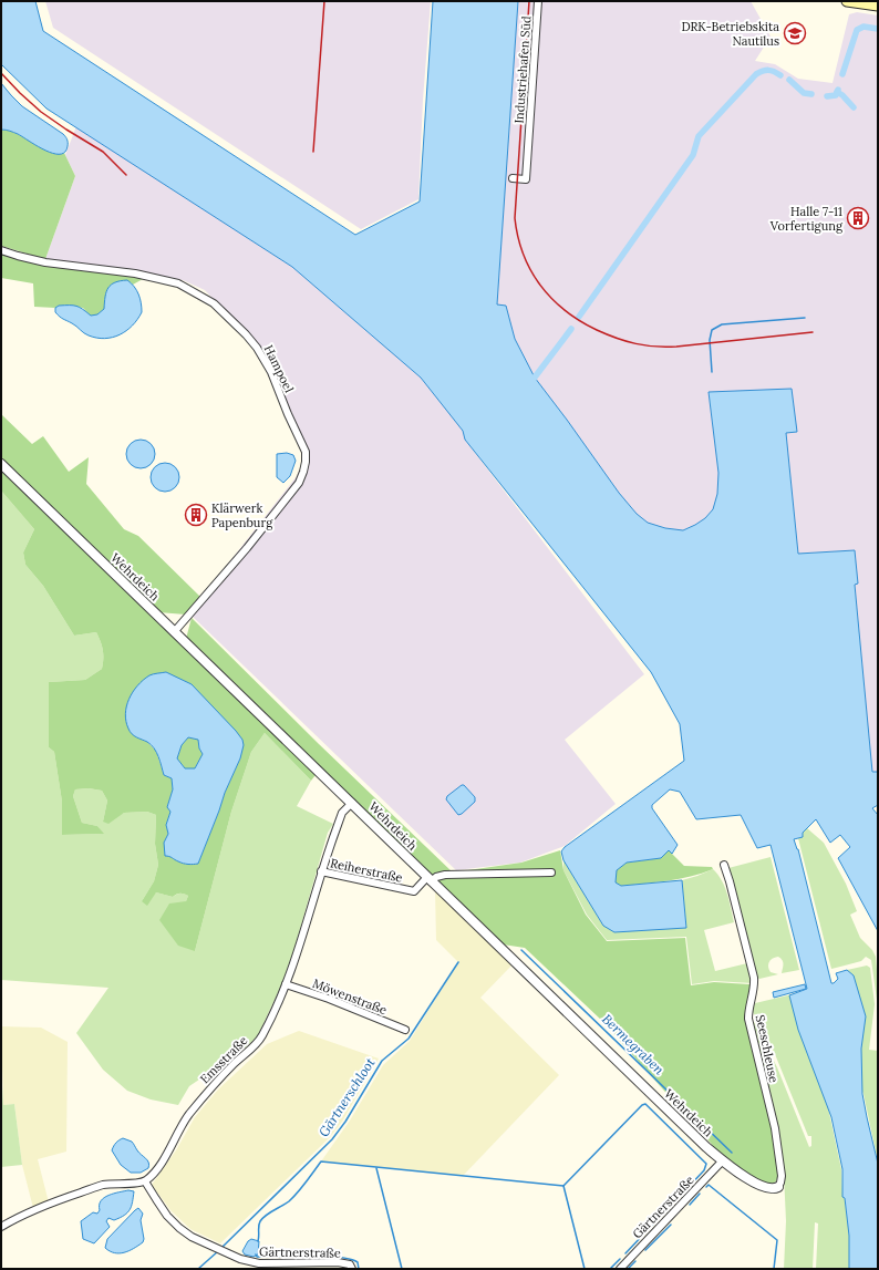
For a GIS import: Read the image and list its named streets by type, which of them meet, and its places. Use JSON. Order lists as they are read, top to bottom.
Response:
{
  "streets": {
    "street": [
      "Industriehafen Süd",
      "Hampoel",
      "Wehrdeich",
      "Reiherstraße",
      "Möwenstraße",
      "Seeschleuse",
      "Emsstraße",
      "Gärtnerstraße"
    ]
  },
  "crossings": [
    ["Hampoel", "Wehrdeich"],
    ["Wehrdeich", "Reiherstraße"],
    ["Wehrdeich", "Seeschleuse"],
    ["Wehrdeich", "Emsstraße"],
    ["Wehrdeich", "Gärtnerstraße"],
    ["Reiherstraße", "Emsstraße"],
    ["Möwenstraße", "Emsstraße"],
    ["Emsstraße", "Gärtnerstraße"]
  ],
  "water": ["Bermegraben", "Gärtnerschloot"],
  "places": {
    "school or university": ["DRK-Betriebskita Nautilus"],
    "building": ["Halle 7-11 Vorfertigung", "Klärwerk Papenburg"]
  }
}
